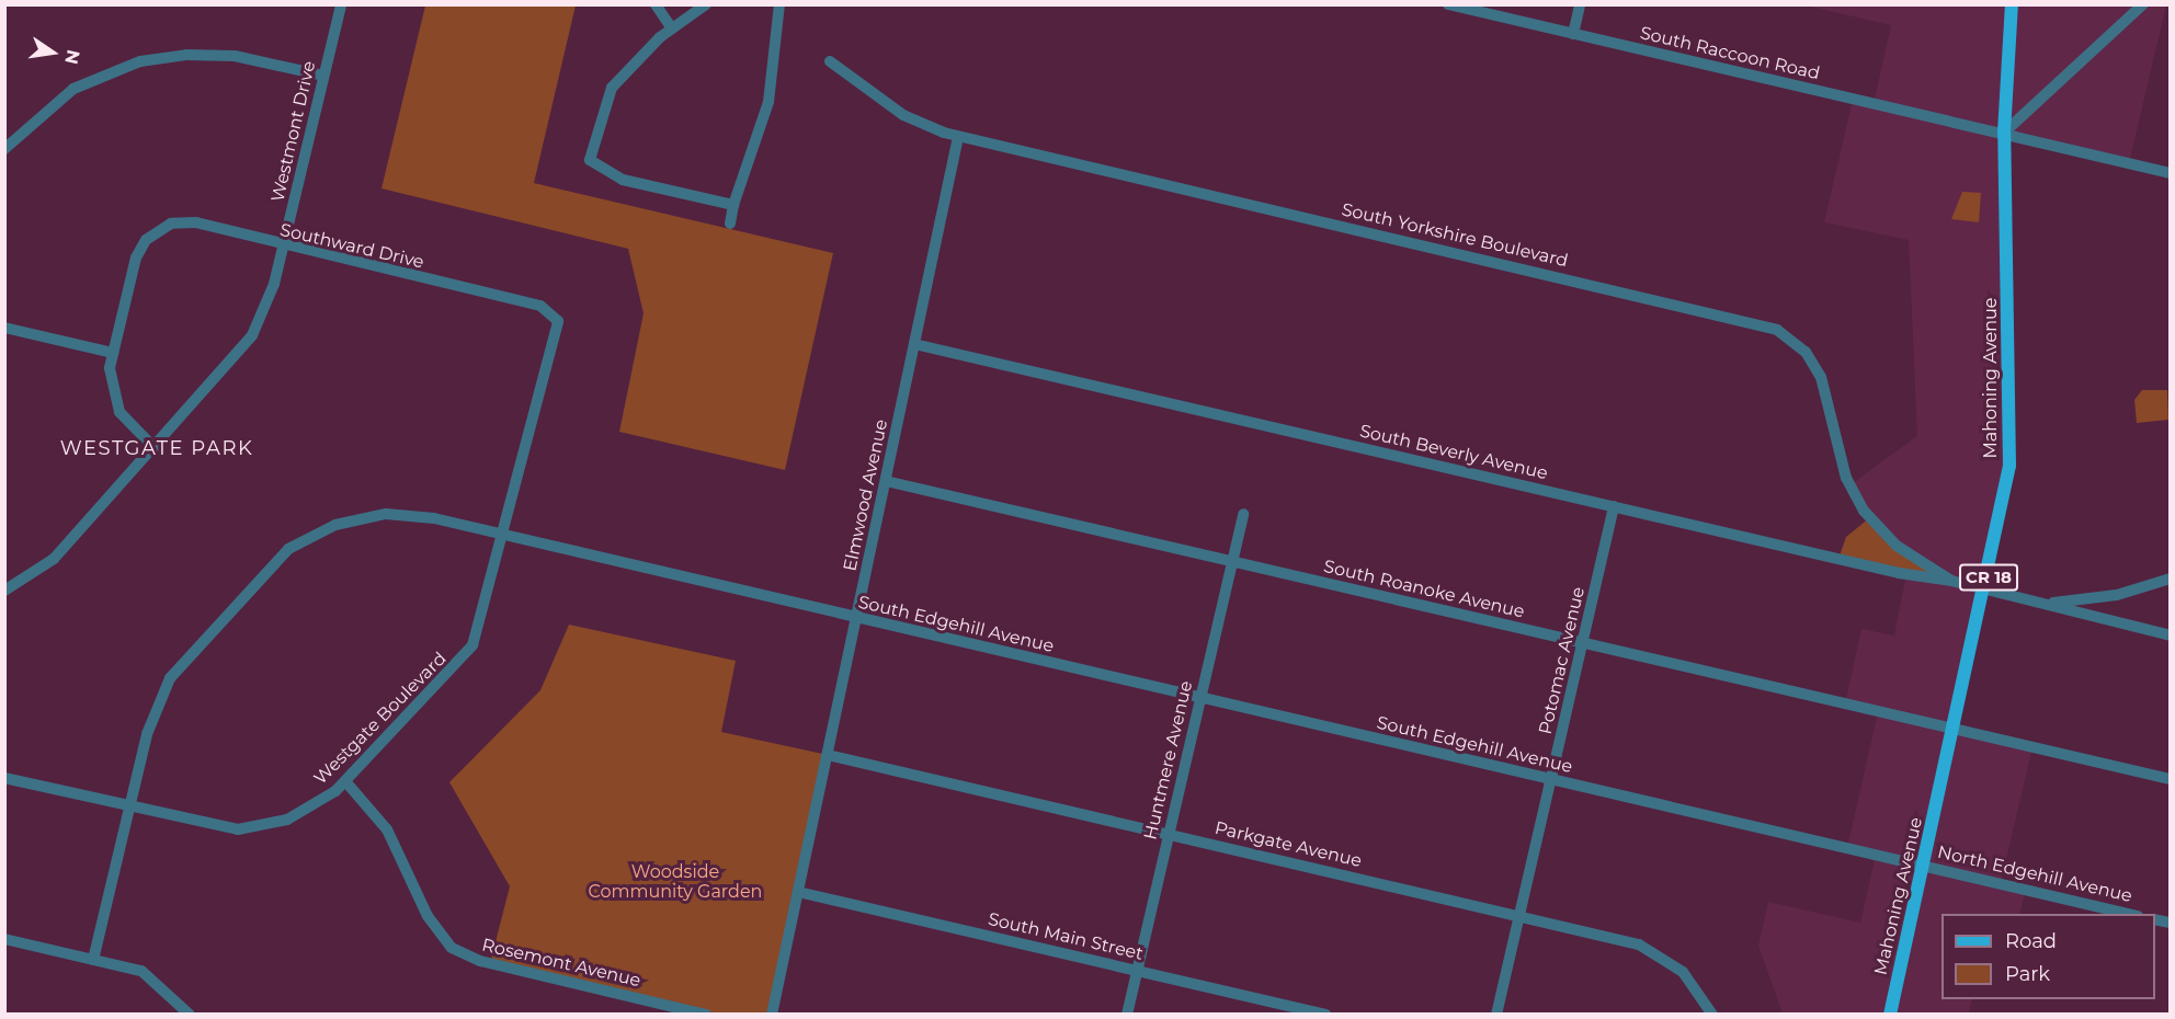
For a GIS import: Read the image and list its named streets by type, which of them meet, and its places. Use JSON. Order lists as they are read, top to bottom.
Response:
{
  "streets": {
    "main road": ["Mahoning Avenue", "CR 18"],
    "street": [
      "South Raccoon Road",
      "Westmont Drive",
      "South Yorkshire Boulevard",
      "Southward Drive",
      "South Beverly Avenue",
      "Elmwood Avenue",
      "South Roanoke Avenue",
      "South Edgehill Avenue",
      "Potomac Avenue",
      "Westgate Boulevard",
      "Huntmere Avenue",
      "Parkgate Avenue",
      "North Edgehill Avenue",
      "South Main Street",
      "Rosemont Avenue"
    ]
  },
  "crossings": [
    ["South Raccoon Road", "Mahoning Avenue"],
    ["Westmont Drive", "Southward Drive"],
    ["South Yorkshire Boulevard", "South Beverly Avenue"],
    ["South Yorkshire Boulevard", "Elmwood Avenue"],
    ["Southward Drive", "South Edgehill Avenue"],
    ["Southward Drive", "Westgate Boulevard"],
    ["Mahoning Avenue", "South Beverly Avenue"],
    ["Mahoning Avenue", "South Roanoke Avenue"],
    ["Mahoning Avenue", "South Edgehill Avenue"],
    ["Mahoning Avenue", "North Edgehill Avenue"],
    ["South Beverly Avenue", "Elmwood Avenue"],
    ["South Beverly Avenue", "Potomac Avenue"],
    ["Elmwood Avenue", "South Roanoke Avenue"],
    ["Elmwood Avenue", "South Edgehill Avenue"],
    ["Elmwood Avenue", "Parkgate Avenue"],
    ["Elmwood Avenue", "South Main Street"],
    ["South Roanoke Avenue", "Potomac Avenue"],
    ["South Roanoke Avenue", "Huntmere Avenue"],
    ["South Edgehill Avenue", "Potomac Avenue"],
    ["South Edgehill Avenue", "Westgate Boulevard"],
    ["South Edgehill Avenue", "Huntmere Avenue"],
    ["South Edgehill Avenue", "North Edgehill Avenue"],
    ["Potomac Avenue", "Parkgate Avenue"],
    ["Westgate Boulevard", "Rosemont Avenue"],
    ["Huntmere Avenue", "Parkgate Avenue"],
    ["Huntmere Avenue", "South Main Street"]
  ],
  "districts": ["WESTGATE PARK"],
  "parks": ["Woodside Community Garden"],
  "legend": ["Road", "Park"],
  "north": "right"
}
